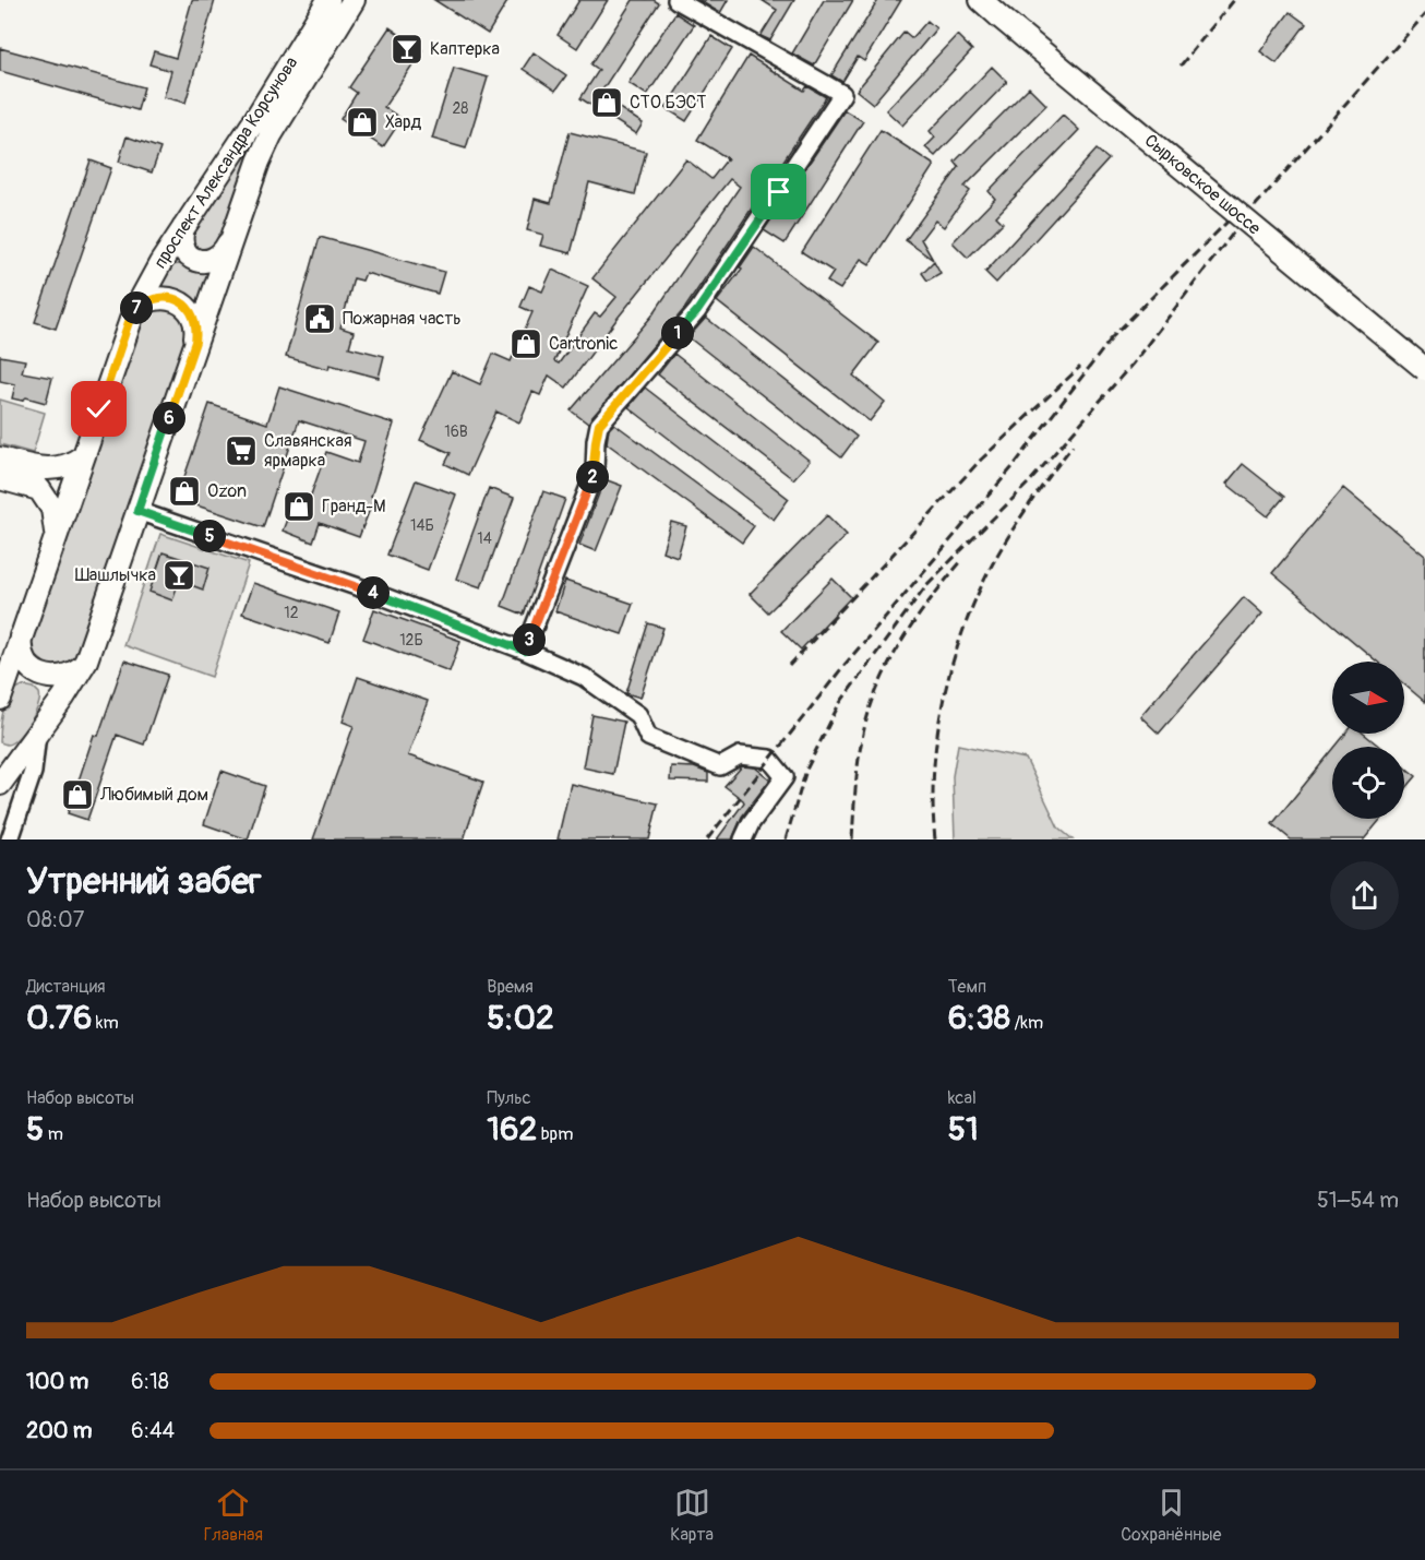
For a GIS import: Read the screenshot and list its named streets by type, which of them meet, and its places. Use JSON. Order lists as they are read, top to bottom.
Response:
{
  "streets": {
    "main road": ["проспект Александра Корсунова", "Сырковское шоссе"]
  },
  "places": {
    "bar": ["Каптерка", "Шашлычка"],
    "shop": [
      "СТО БЭСТ",
      "Хард",
      "Cartronic",
      "Ozon",
      "Гранд-М",
      "Любимый дом"
    ],
    "public building": ["Пожарная часть"],
    "supermarket": ["Славянская ярмарка"]
  },
  "house_numbers": [
    "28",
    "16В",
    "14Б",
    "14",
    "12",
    "12Б"
  ],
  "north": "right",
  "page": {
    "pins": [
      "7",
      "1",
      "6",
      "2",
      "5",
      "4",
      "3"
    ],
    "heading": ["Утренний забег", "08:07"],
    "stats": [
      ["Дистанция", "0.76 km"],
      ["Время", "5:02"],
      ["Темп", "6:38 /km"],
      ["Набор высоты", "5 m"],
      ["Пульс", "162 bpm"],
      ["kcal", "51"]
    ],
    "chart": ["Набор высоты", "51–54 m"],
    "list": [
      {
        "name": "100 m",
        "note": "6:18"
      },
      {
        "name": "200 m",
        "note": "6:44"
      }
    ],
    "tabs": ["Главная", "Карта", "Сохранённые"]
  }
}
